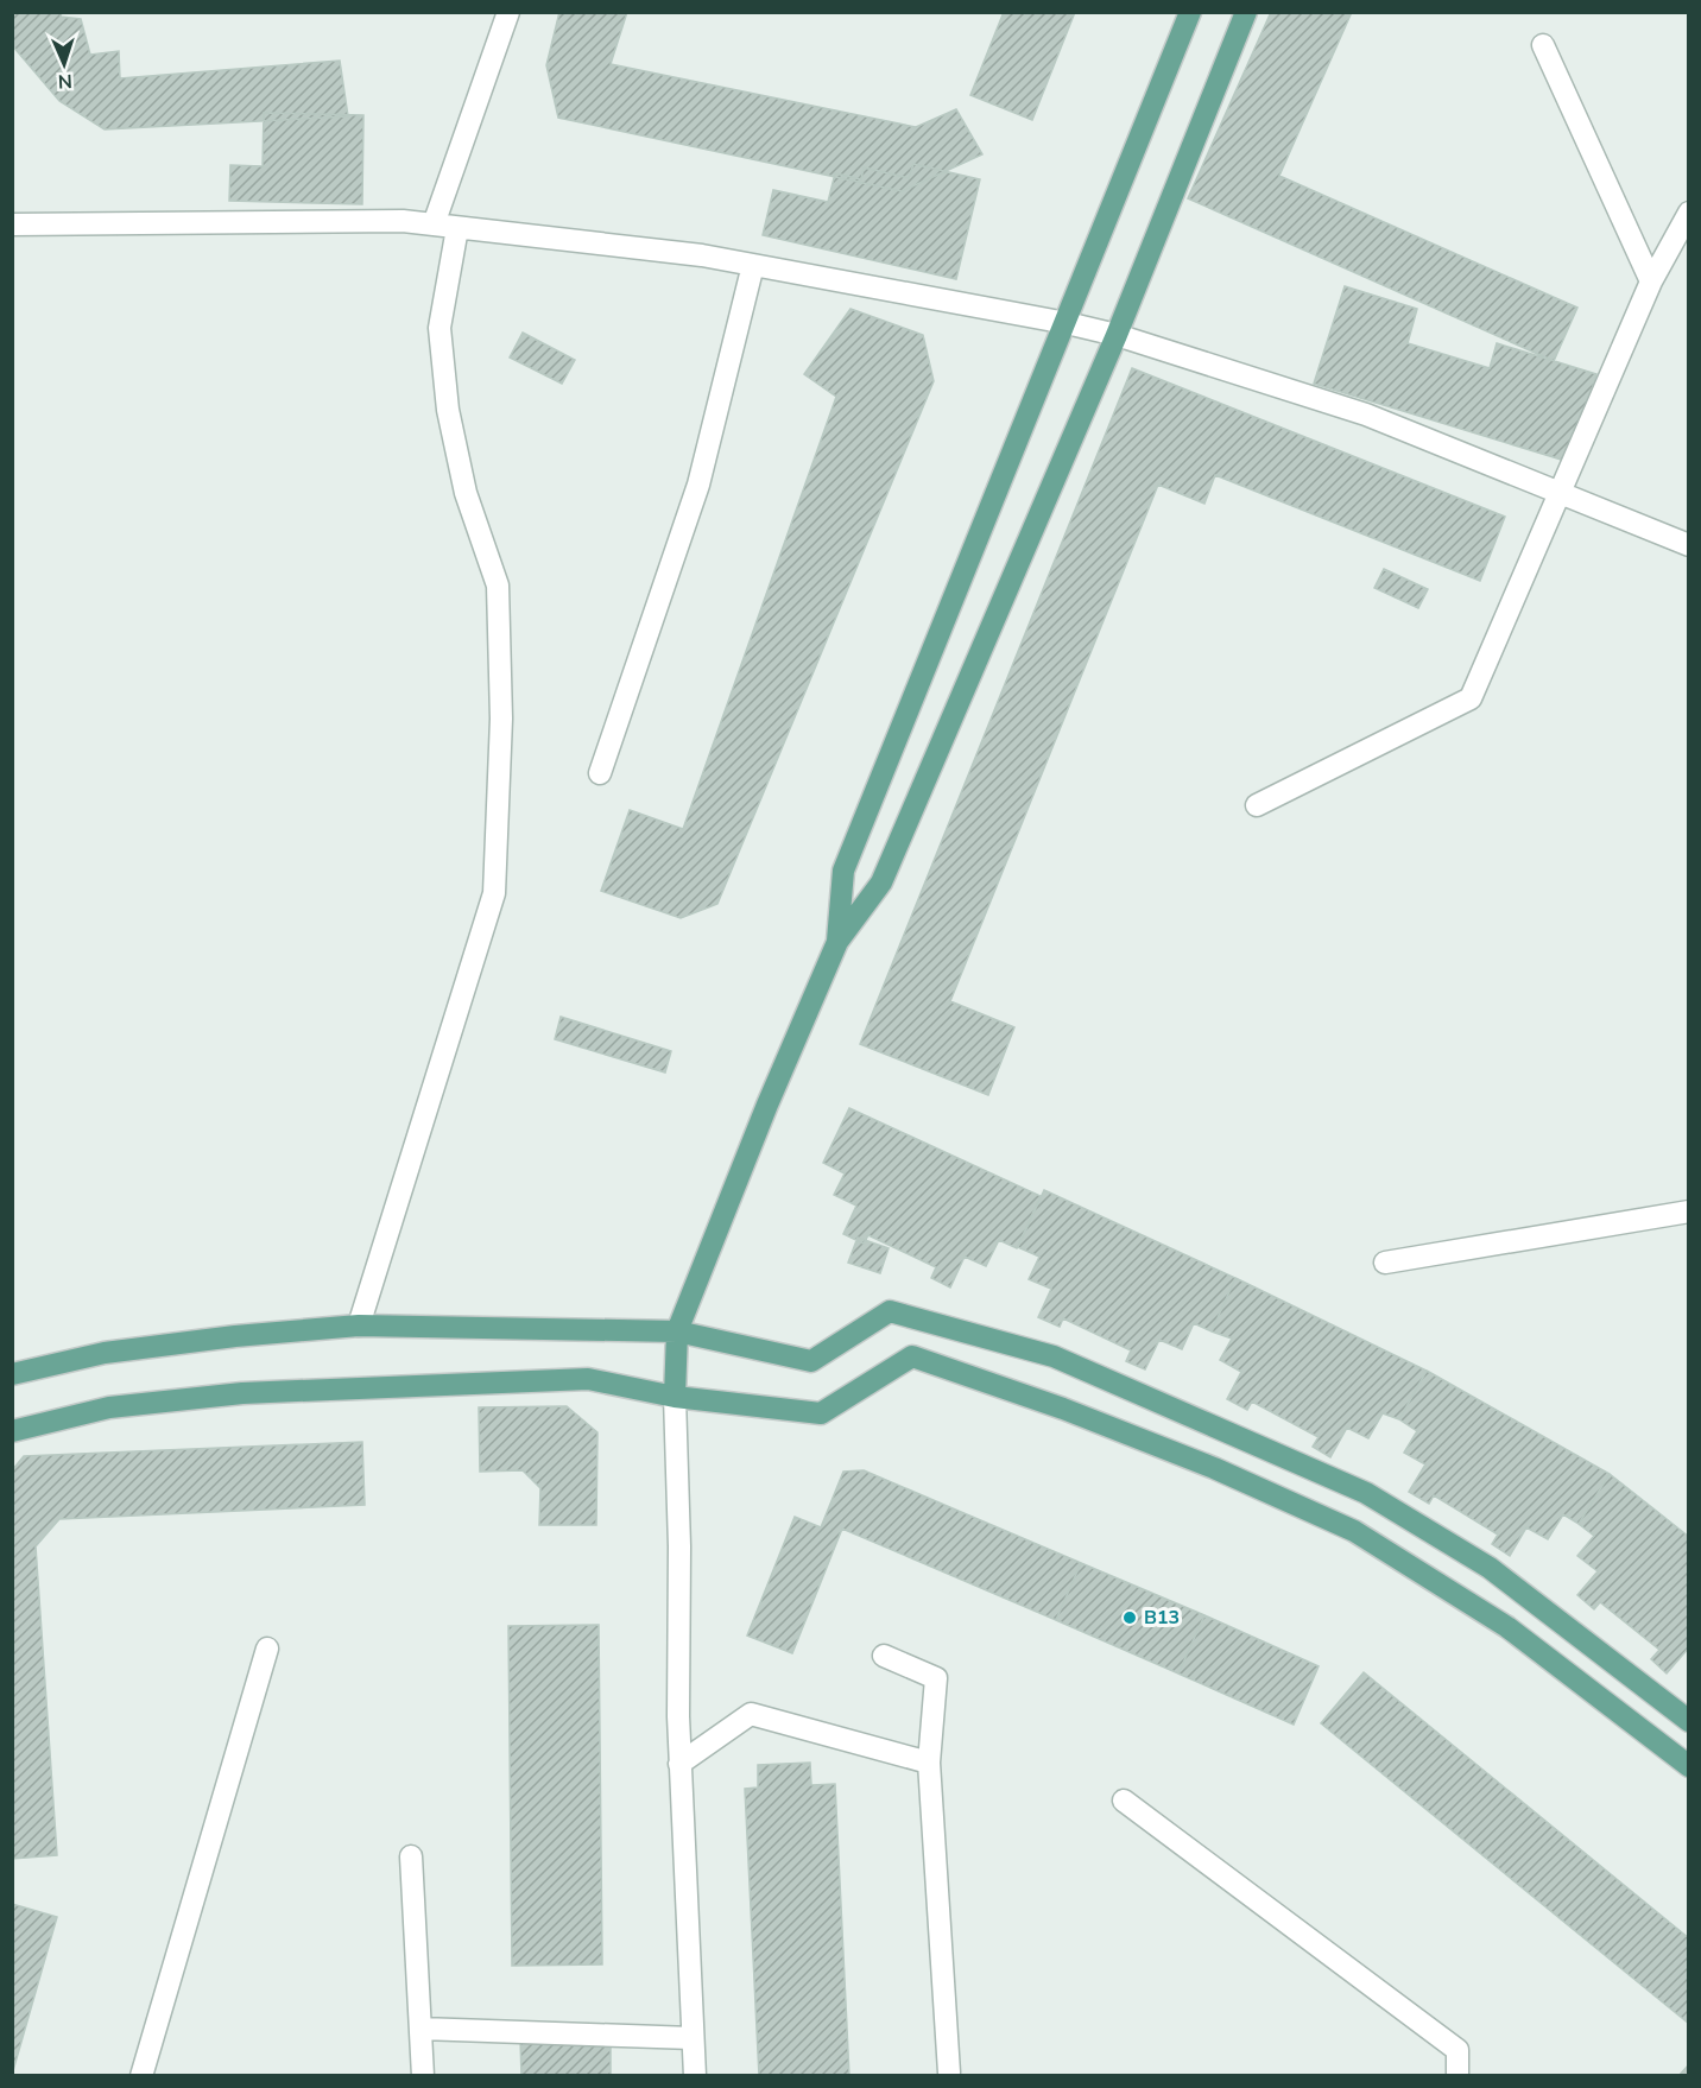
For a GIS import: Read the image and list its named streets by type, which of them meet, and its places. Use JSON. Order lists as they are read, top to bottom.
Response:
{
  "places": ["B13"],
  "north": "bottom"
}
